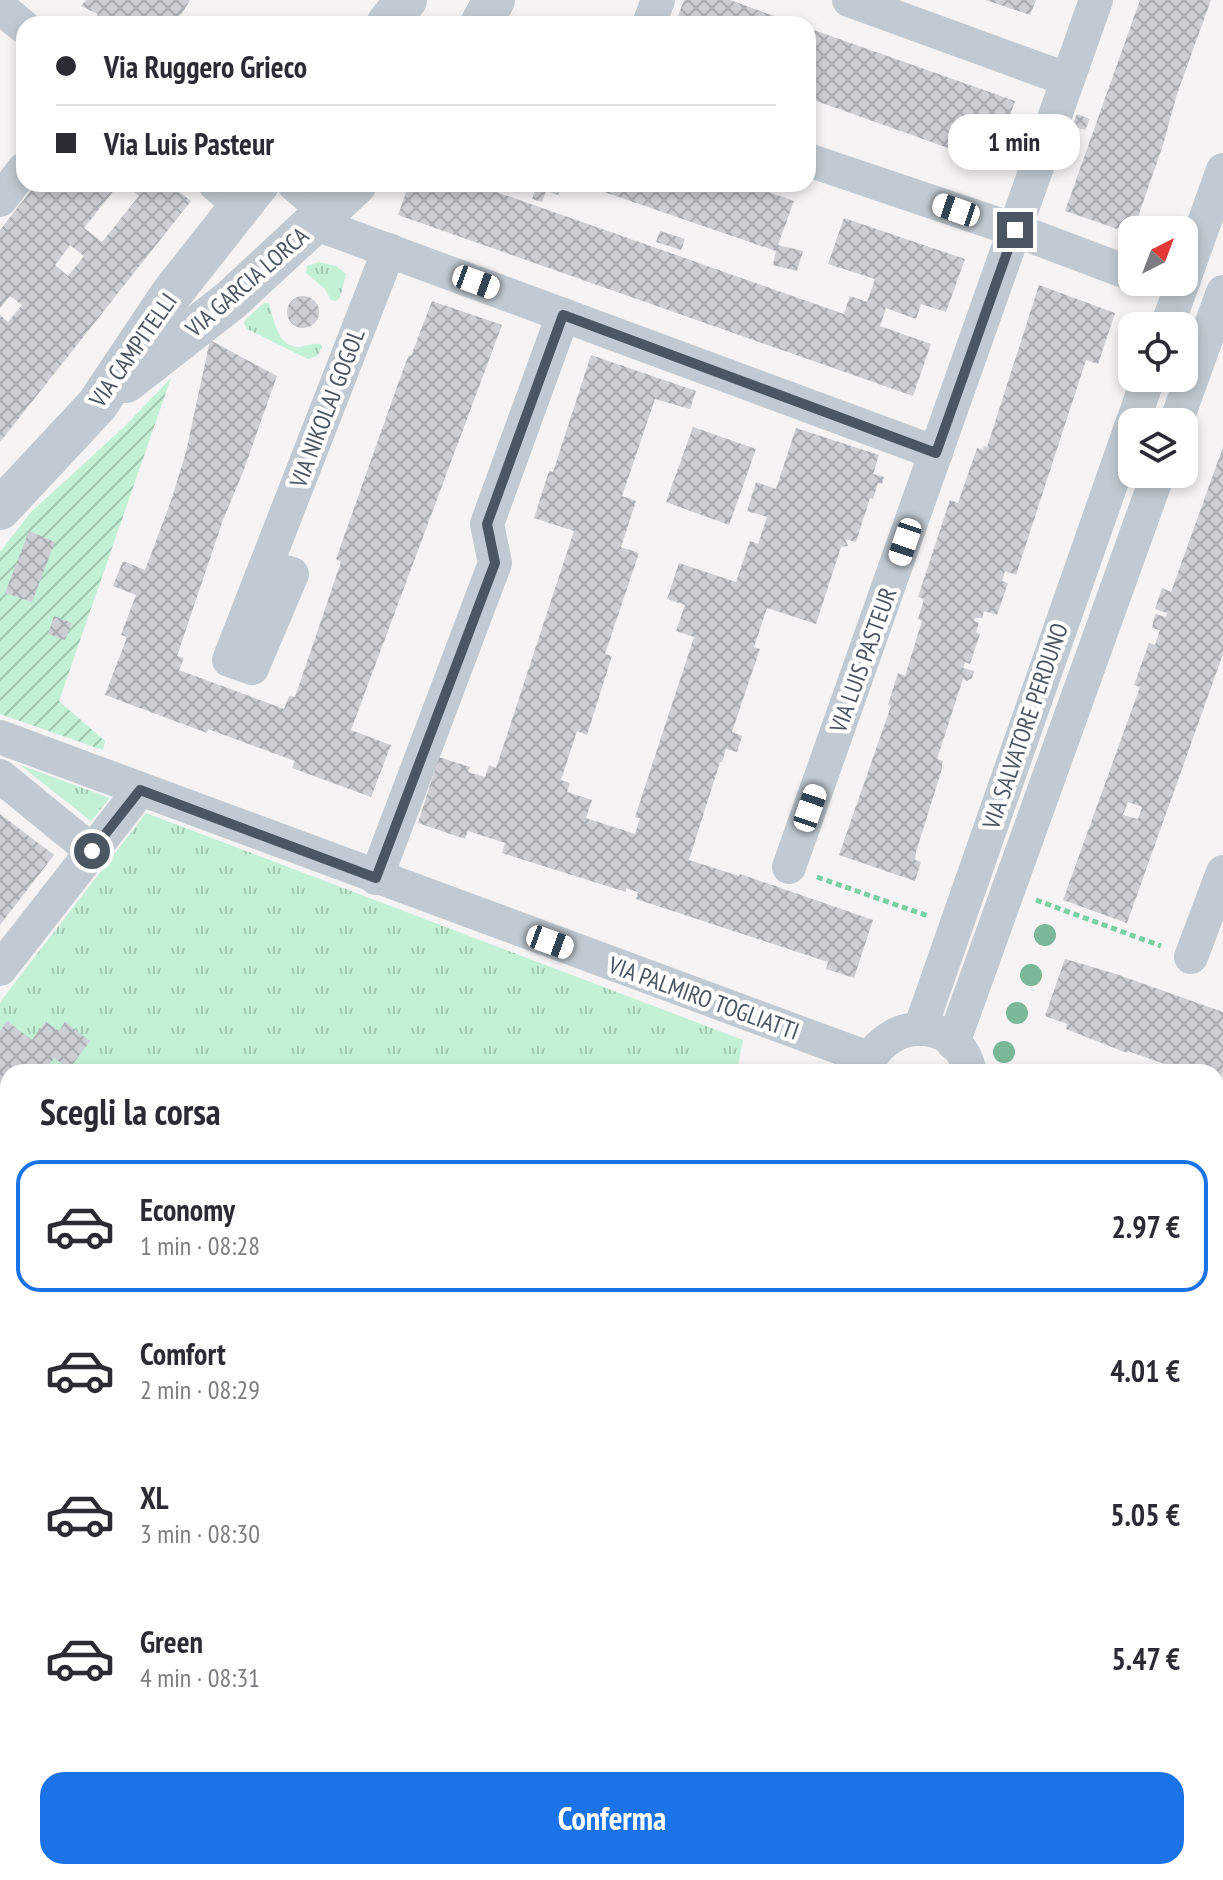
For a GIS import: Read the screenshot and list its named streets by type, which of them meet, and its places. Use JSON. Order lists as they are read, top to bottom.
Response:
{
  "streets": {
    "street": [
      "VIA GARCIA LORCA",
      "VIA CAMPITELLI",
      "VIA NIKOLAJ GOGOL",
      "VIA LUIS PASTEUR",
      "VIA SALVATORE PERDUNO",
      "VIA PALMIRO TOGLIATTI"
    ]
  },
  "crossings": [
    ["VIA GARCIA LORCA", "VIA CAMPITELLI"]
  ],
  "north": "top right",
  "page": {
    "banner": ["Via Ruggero Grieco", "Via Luis Pasteur"],
    "bubble": "1 min",
    "heading": "Scegli la corsa",
    "list": [
      {
        "name": "Economy",
        "note": "1 min · 08:28",
        "value": "2.97 €"
      },
      {
        "name": "Comfort",
        "note": "2 min · 08:29",
        "value": "4.01 €"
      },
      {
        "name": "XL",
        "note": "3 min · 08:30",
        "value": "5.05 €"
      },
      {
        "name": "Green",
        "note": "4 min · 08:31",
        "value": "5.47 €"
      }
    ],
    "buttons": "Conferma"
  }
}
